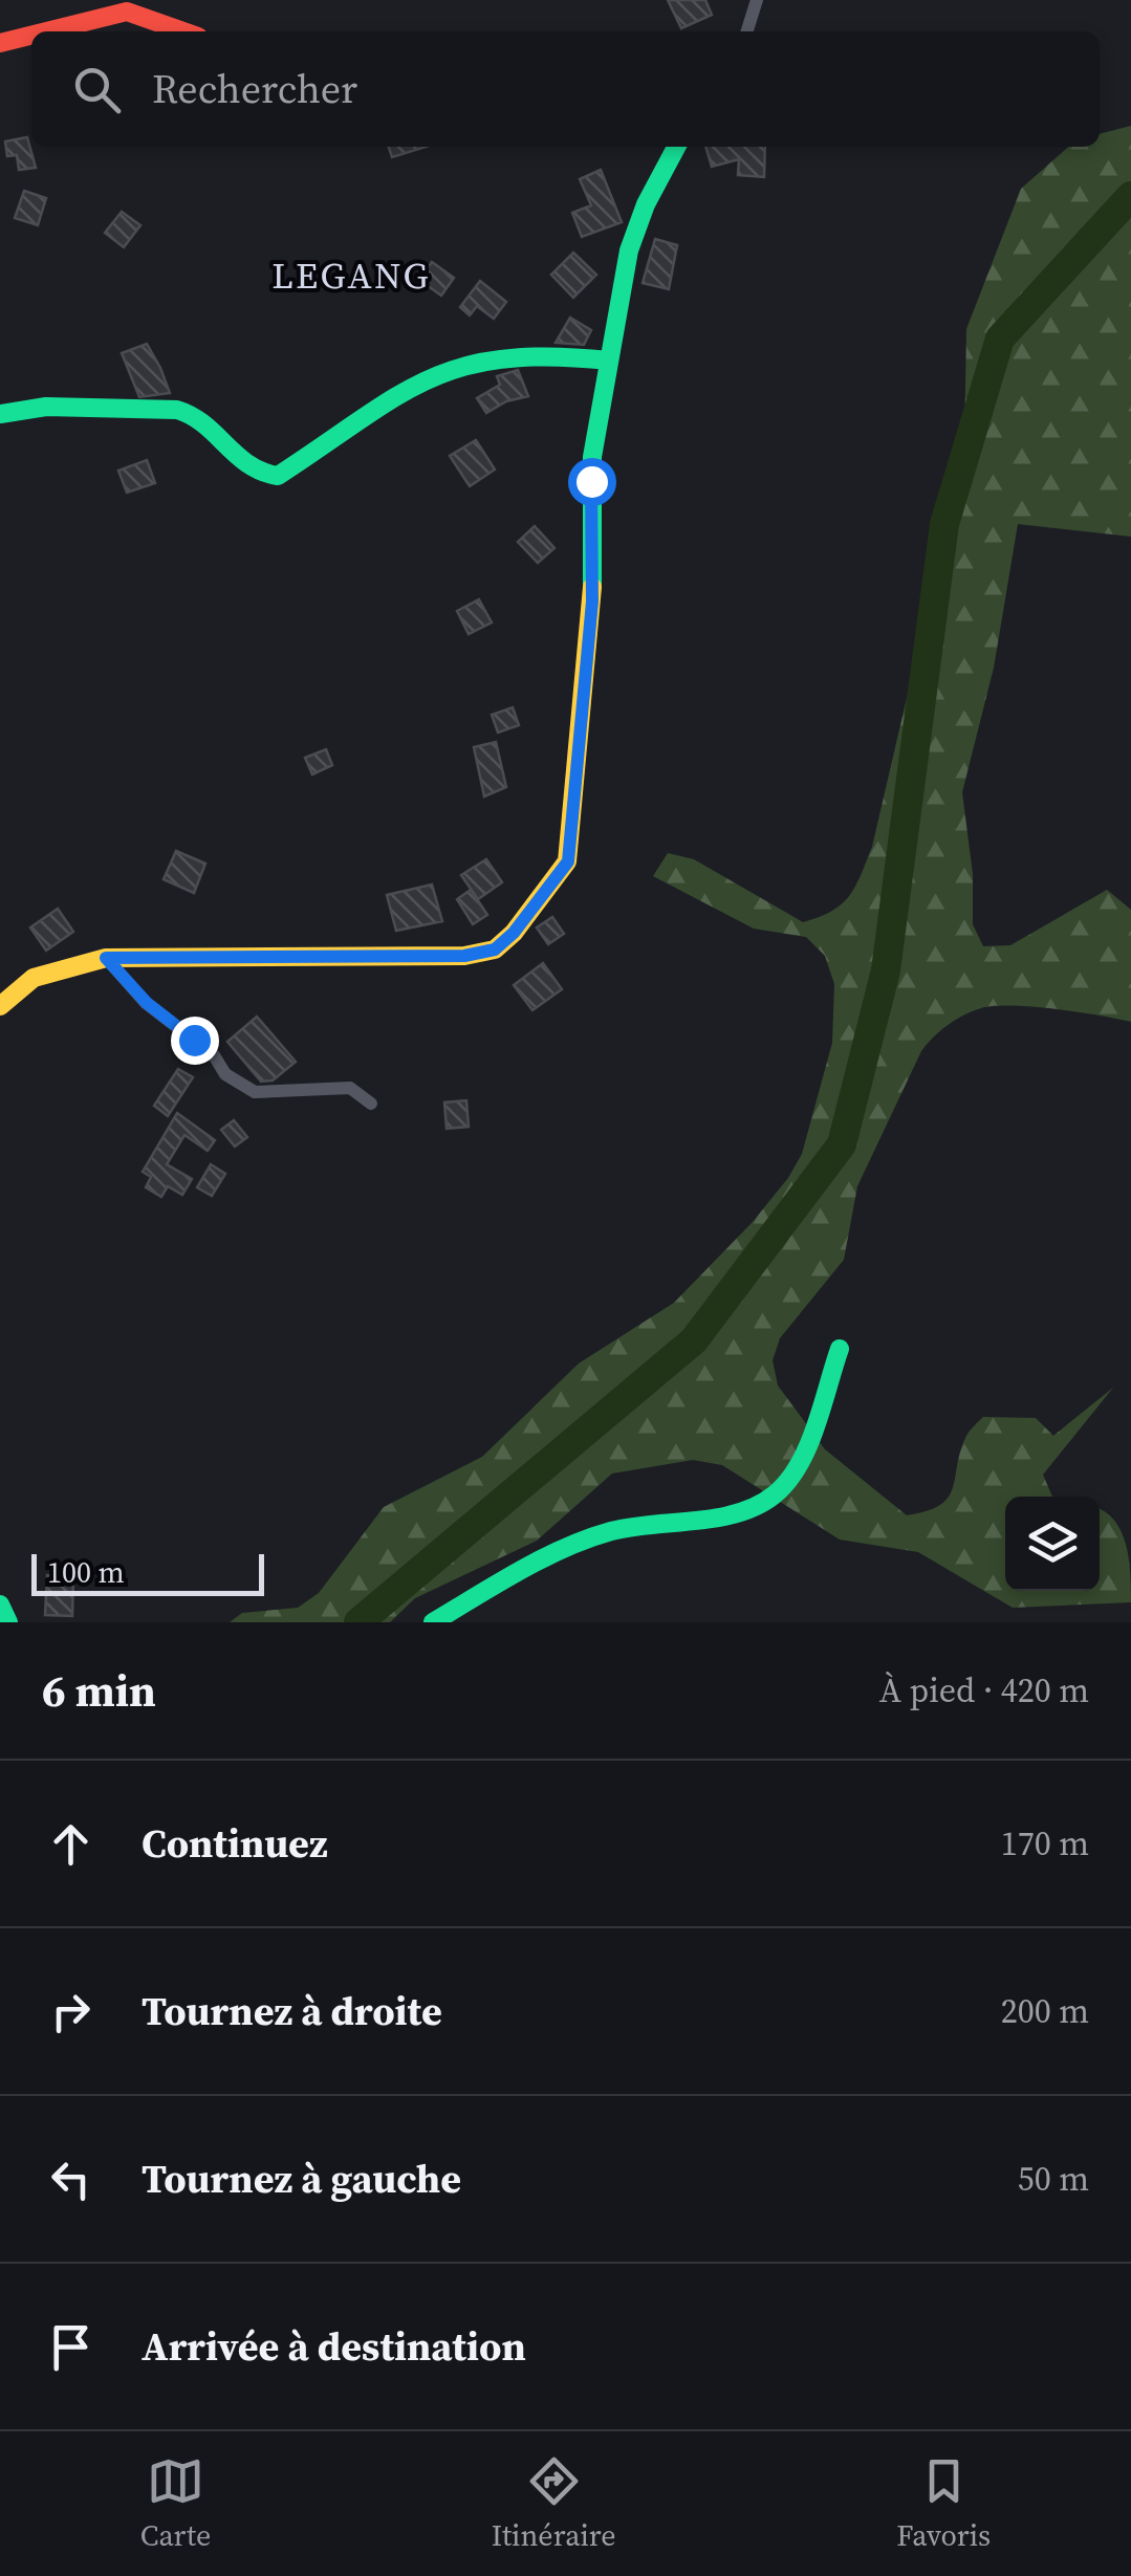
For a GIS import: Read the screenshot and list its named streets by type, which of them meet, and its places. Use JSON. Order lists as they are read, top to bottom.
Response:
{
  "districts": ["LEGANG"],
  "scale_bar": "100 m",
  "page": {
    "search": "Rechercher",
    "scale": "100 m",
    "heading": ["6 min", "À pied · 420 m"],
    "list": [
      ["Continuez", "170 m"],
      ["Tournez à droite", "200 m"],
      ["Tournez à gauche", "50 m"],
      "Arrivée à destination"
    ],
    "nav": ["Carte", "Itinéraire", "Favoris"]
  }
}
